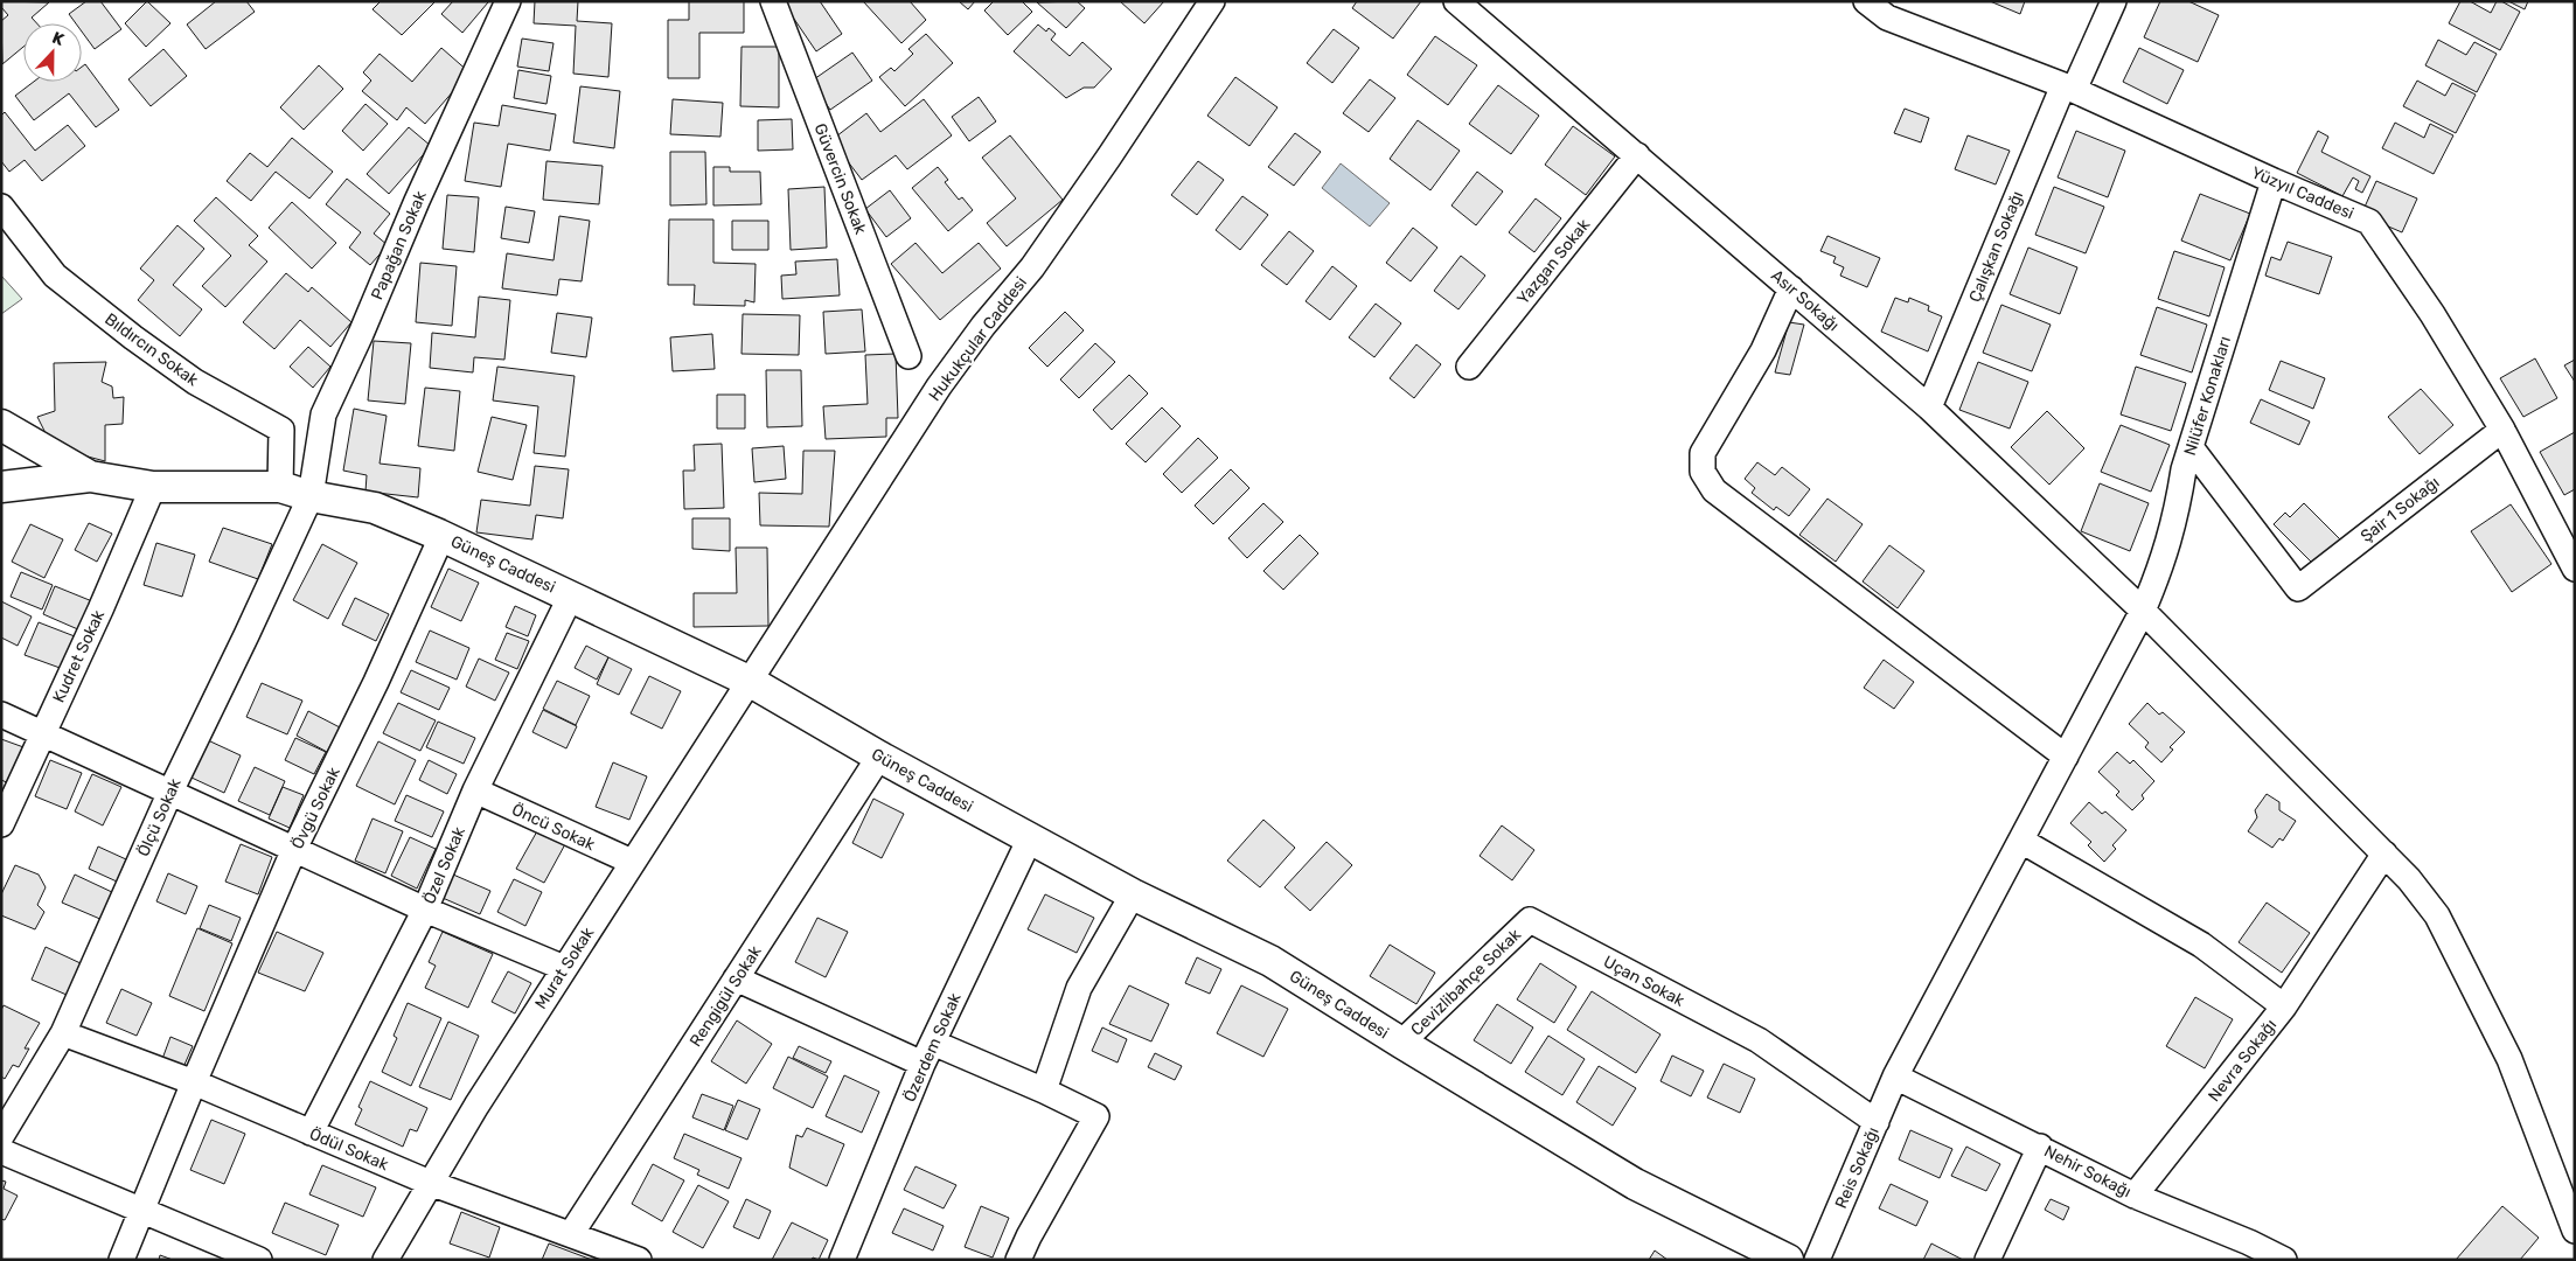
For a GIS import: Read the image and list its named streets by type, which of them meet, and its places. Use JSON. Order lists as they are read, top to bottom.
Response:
{
  "streets": {
    "main road": ["Güneş Caddesi"],
    "street": [
      "Güvercin Sokak",
      "Yüzyıl Caddesi",
      "Papağan Sokak",
      "Çalışkan Sokağı",
      "Yazgan Sokak",
      "Asır Sokağı",
      "Hukukçular Caddesi",
      "Bıldırcın Sokak",
      "Nilüfer Konakları",
      "Şair 1 Sokağı",
      "Kudret Sokak",
      "Övgü Sokak",
      "Ölçü Sokak",
      "Öncü Sokak",
      "Özel Sokak",
      "Murat Sokak",
      "Uçan Sokak",
      "Cevizlibahçe Sokak",
      "Rengigül Sokak",
      "Özerdem Sokak",
      "Nevra Sokağı",
      "Ödül Sokak",
      "Reis Sokağı",
      "Nehir Sokağı"
    ]
  },
  "crossings": [
    ["Yüzyıl Caddesi", "Çalışkan Sokağı"],
    ["Yüzyıl Caddesi", "Nilüfer Konakları"],
    ["Yüzyıl Caddesi", "Şair 1 Sokağı"],
    ["Papağan Sokak", "Güneş Caddesi"],
    ["Papağan Sokak", "Ölçü Sokak"],
    ["Çalışkan Sokağı", "Asır Sokağı"],
    ["Yazgan Sokak", "Asır Sokağı"],
    ["Asır Sokağı", "Nilüfer Konakları"],
    ["Hukukçular Caddesi", "Güneş Caddesi"],
    ["Hukukçular Caddesi", "Murat Sokak"],
    ["Bıldırcın Sokak", "Güneş Caddesi"],
    ["Nilüfer Konakları", "Şair 1 Sokağı"],
    ["Nilüfer Konakları", "Nevra Sokağı"],
    ["Nilüfer Konakları", "Reis Sokağı"],
    ["Güneş Caddesi", "Kudret Sokak"],
    ["Güneş Caddesi", "Övgü Sokak"],
    ["Güneş Caddesi", "Ölçü Sokak"],
    ["Güneş Caddesi", "Özel Sokak"],
    ["Güneş Caddesi", "Murat Sokak"],
    ["Güneş Caddesi", "Cevizlibahçe Sokak"],
    ["Güneş Caddesi", "Rengigül Sokak"],
    ["Güneş Caddesi", "Özerdem Sokak"],
    ["Övgü Sokak", "Ödül Sokak"],
    ["Ölçü Sokak", "Ödül Sokak"],
    ["Öncü Sokak", "Özel Sokak"],
    ["Öncü Sokak", "Murat Sokak"],
    ["Özel Sokak", "Ödül Sokak"],
    ["Murat Sokak", "Ödül Sokak"],
    ["Uçan Sokak", "Cevizlibahçe Sokak"],
    ["Uçan Sokak", "Reis Sokağı"],
    ["Rengigül Sokak", "Ödül Sokak"],
    ["Nevra Sokağı", "Reis Sokağı"],
    ["Nevra Sokağı", "Nehir Sokağı"],
    ["Reis Sokağı", "Nehir Sokağı"]
  ],
  "north": "top"
}
